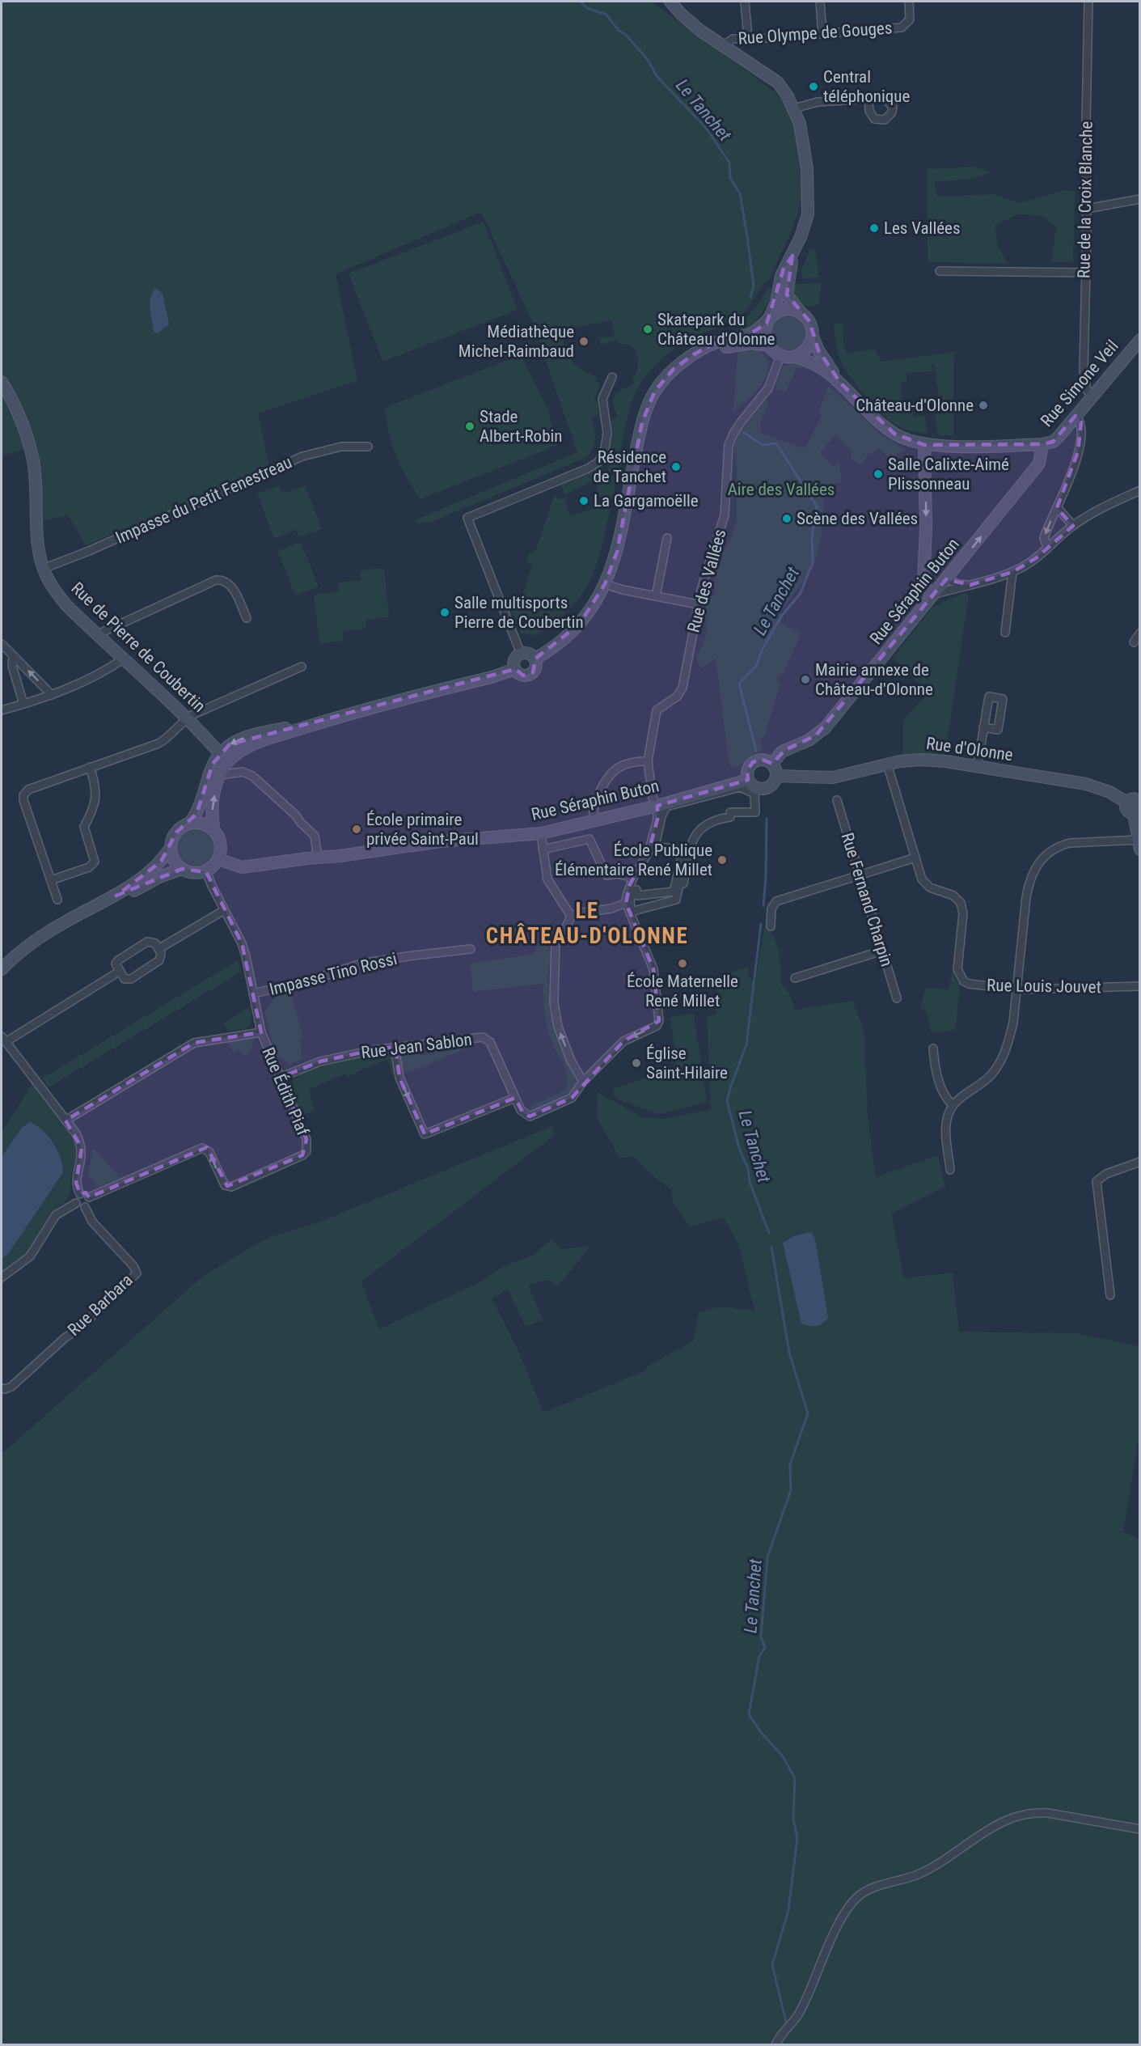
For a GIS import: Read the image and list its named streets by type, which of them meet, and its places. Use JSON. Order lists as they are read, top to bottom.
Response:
{
  "streets": {
    "street": [
      "Rue Olympe de Gouges",
      "Rue de la Croix Blanche",
      "Rue Simone Veil",
      "Impasse du Petit Fenestreau",
      "Rue des Vallées",
      "Rue Séraphin Buton",
      "Rue de Pierre de Coubertin",
      "Rue d'Olonne",
      "Rue Fernand Charpin",
      "Impasse Tino Rossi",
      "Rue Louis Jouvet",
      "Rue Jean Sablon",
      "Rue Édith Piaf",
      "Rue Barbara"
    ]
  },
  "crossings": [
    ["Rue de la Croix Blanche", "Rue Simone Veil"],
    ["Rue Simone Veil", "Rue Séraphin Buton"],
    ["Impasse du Petit Fenestreau", "Rue de Pierre de Coubertin"],
    ["Rue des Vallées", "Rue Séraphin Buton"],
    ["Rue Séraphin Buton", "Rue d'Olonne"],
    ["Rue Séraphin Buton", "Rue Édith Piaf"],
    ["Rue d'Olonne", "Rue Louis Jouvet"],
    ["Impasse Tino Rossi", "Rue Édith Piaf"],
    ["Rue Jean Sablon", "Rue Édith Piaf"],
    ["Rue Édith Piaf", "Rue Barbara"]
  ],
  "districts": ["LE CHÂTEAU-D'OLONNE"],
  "water": ["Le Tanchet"],
  "parks": ["Aire des Vallées"],
  "places": [
    "Central téléphonique",
    "Les Vallées",
    "Skatepark du Château d'Olonne",
    "Médiathèque Michel-Raimbaud",
    "Château-d'Olonne",
    "Stade Albert-Robin",
    "Résidence de Tanchet",
    "Salle Calixte-Aimé Plissonneau",
    "La Gargamoëlle",
    "Scène des Vallées",
    "Salle multisports Pierre de Coubertin",
    "Mairie annexe de Château-d'Olonne",
    "École primaire privée Saint-Paul",
    "École Publique Élémentaire René Millet",
    "École Maternelle René Millet",
    "Église Saint-Hilaire"
  ]
}
